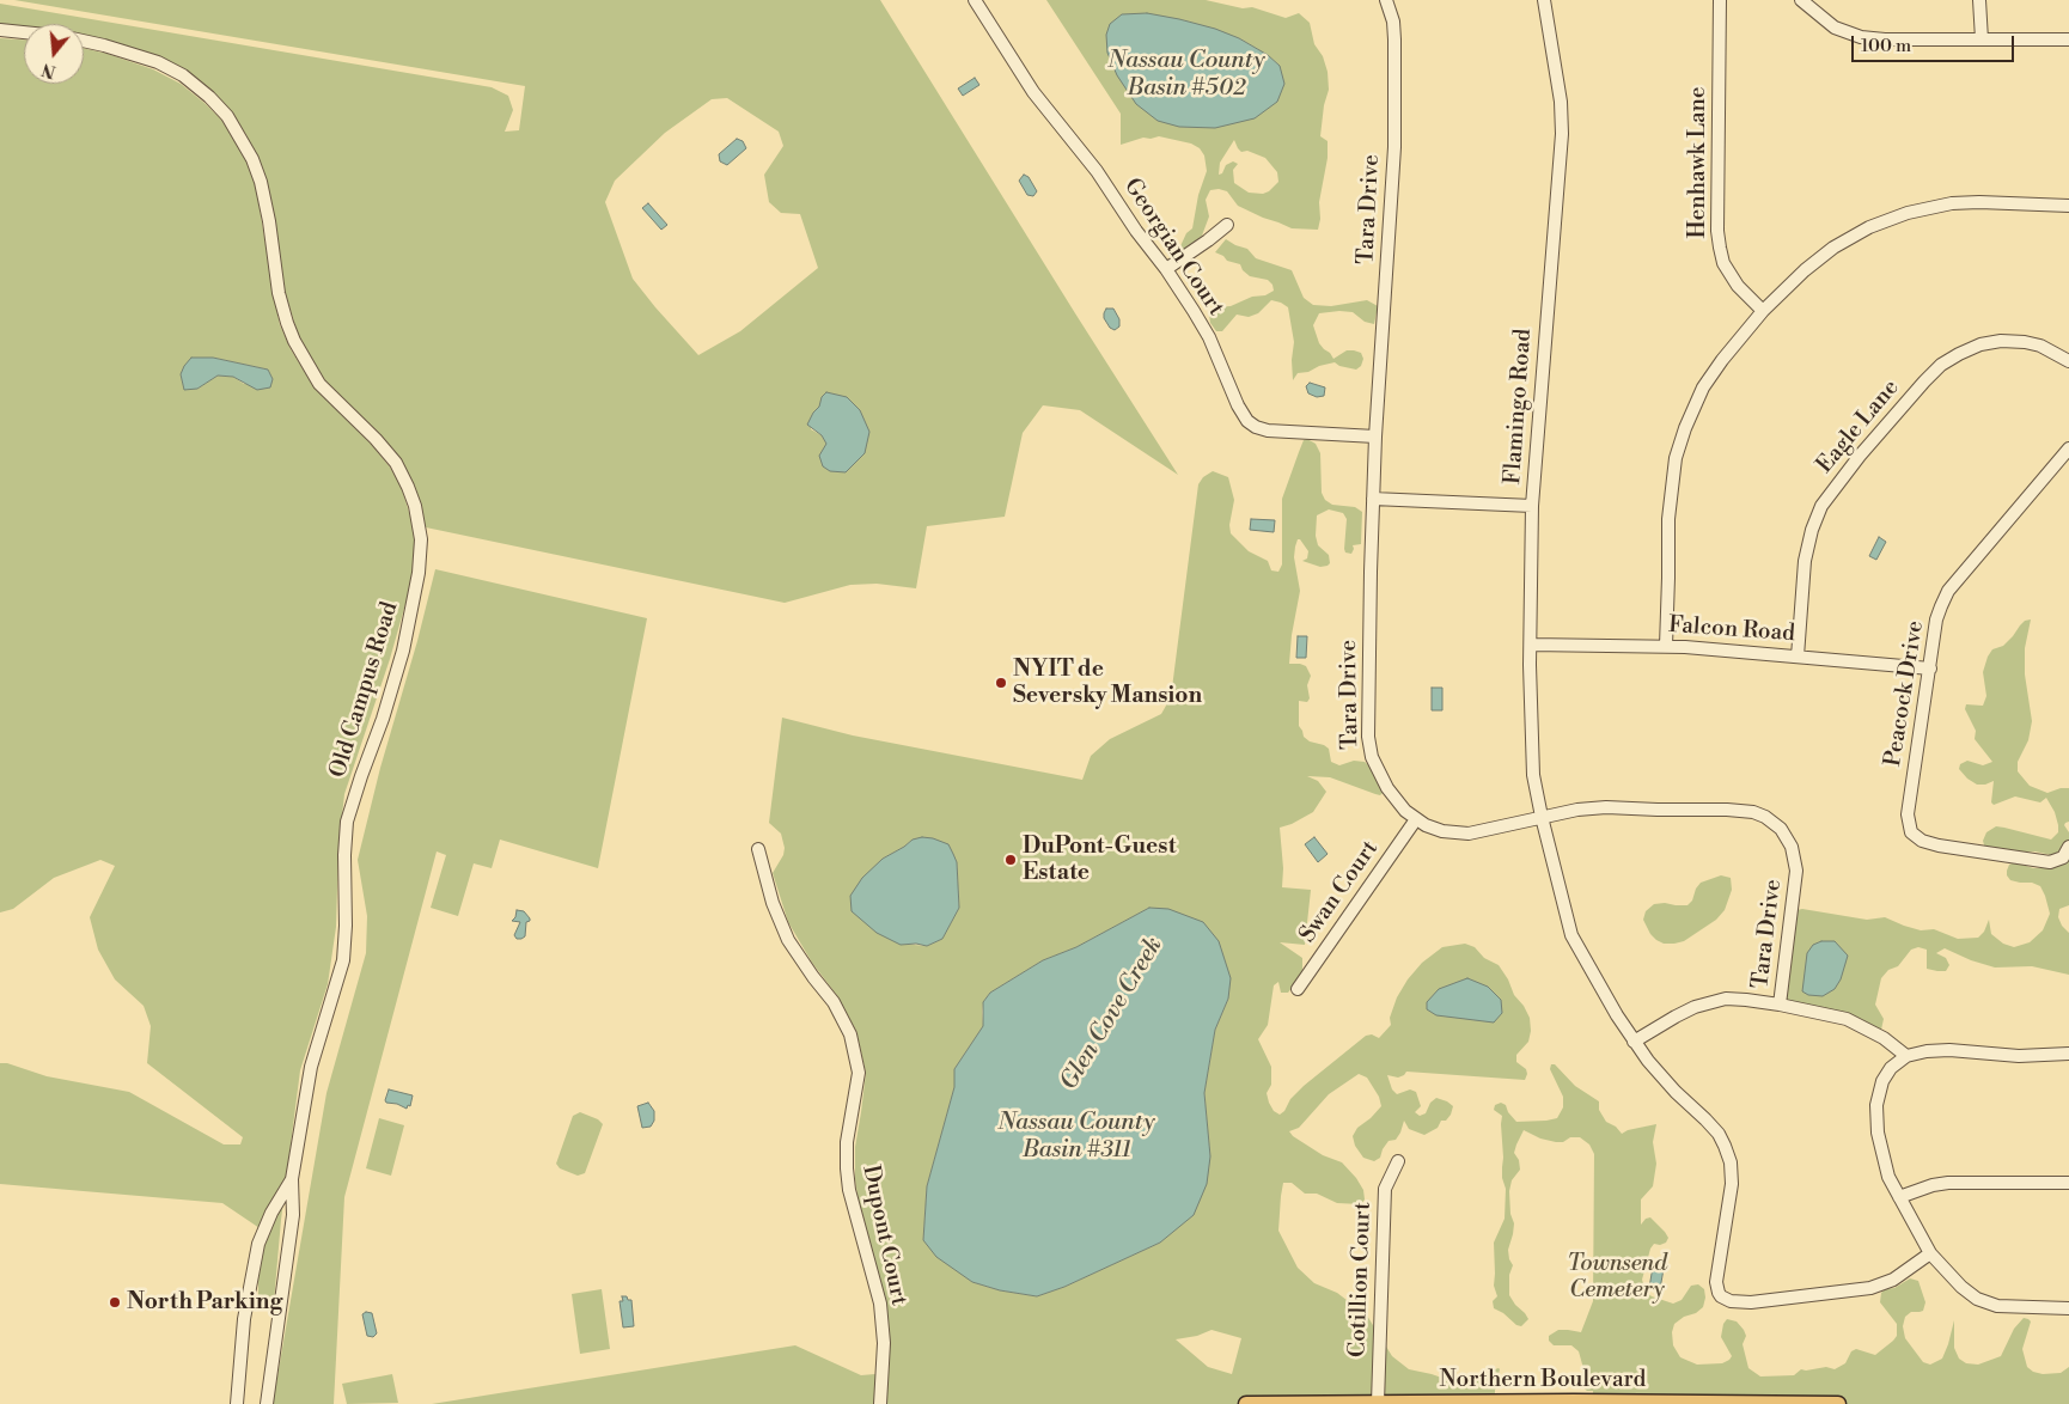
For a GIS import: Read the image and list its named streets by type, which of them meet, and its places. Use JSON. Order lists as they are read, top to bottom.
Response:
{
  "streets": {
    "main road": ["Northern Boulevard"],
    "street": [
      "Henhawk Lane",
      "Tara Drive",
      "Georgian Court",
      "Flamingo Road",
      "Eagle Lane",
      "Falcon Road",
      "Old Campus Road",
      "Peacock Drive",
      "Swan Court",
      "Dupont Court",
      "Cotillion Court"
    ]
  },
  "crossings": [
    ["Tara Drive", "Georgian Court"],
    ["Tara Drive", "Flamingo Road"],
    ["Tara Drive", "Swan Court"],
    ["Flamingo Road", "Falcon Road"],
    ["Eagle Lane", "Falcon Road"],
    ["Falcon Road", "Peacock Drive"],
    ["Cotillion Court", "Northern Boulevard"]
  ],
  "water": ["Nassau County Basin #502", "Glen Cove Creek", "Nassau County Basin #311"],
  "parks": ["Townsend Cemetery"],
  "places": ["NYIT de Seversky Mansion", "DuPont-Guest Estate", "North Parking"],
  "scale_bar": "100 m",
  "north": "bottom"
}
